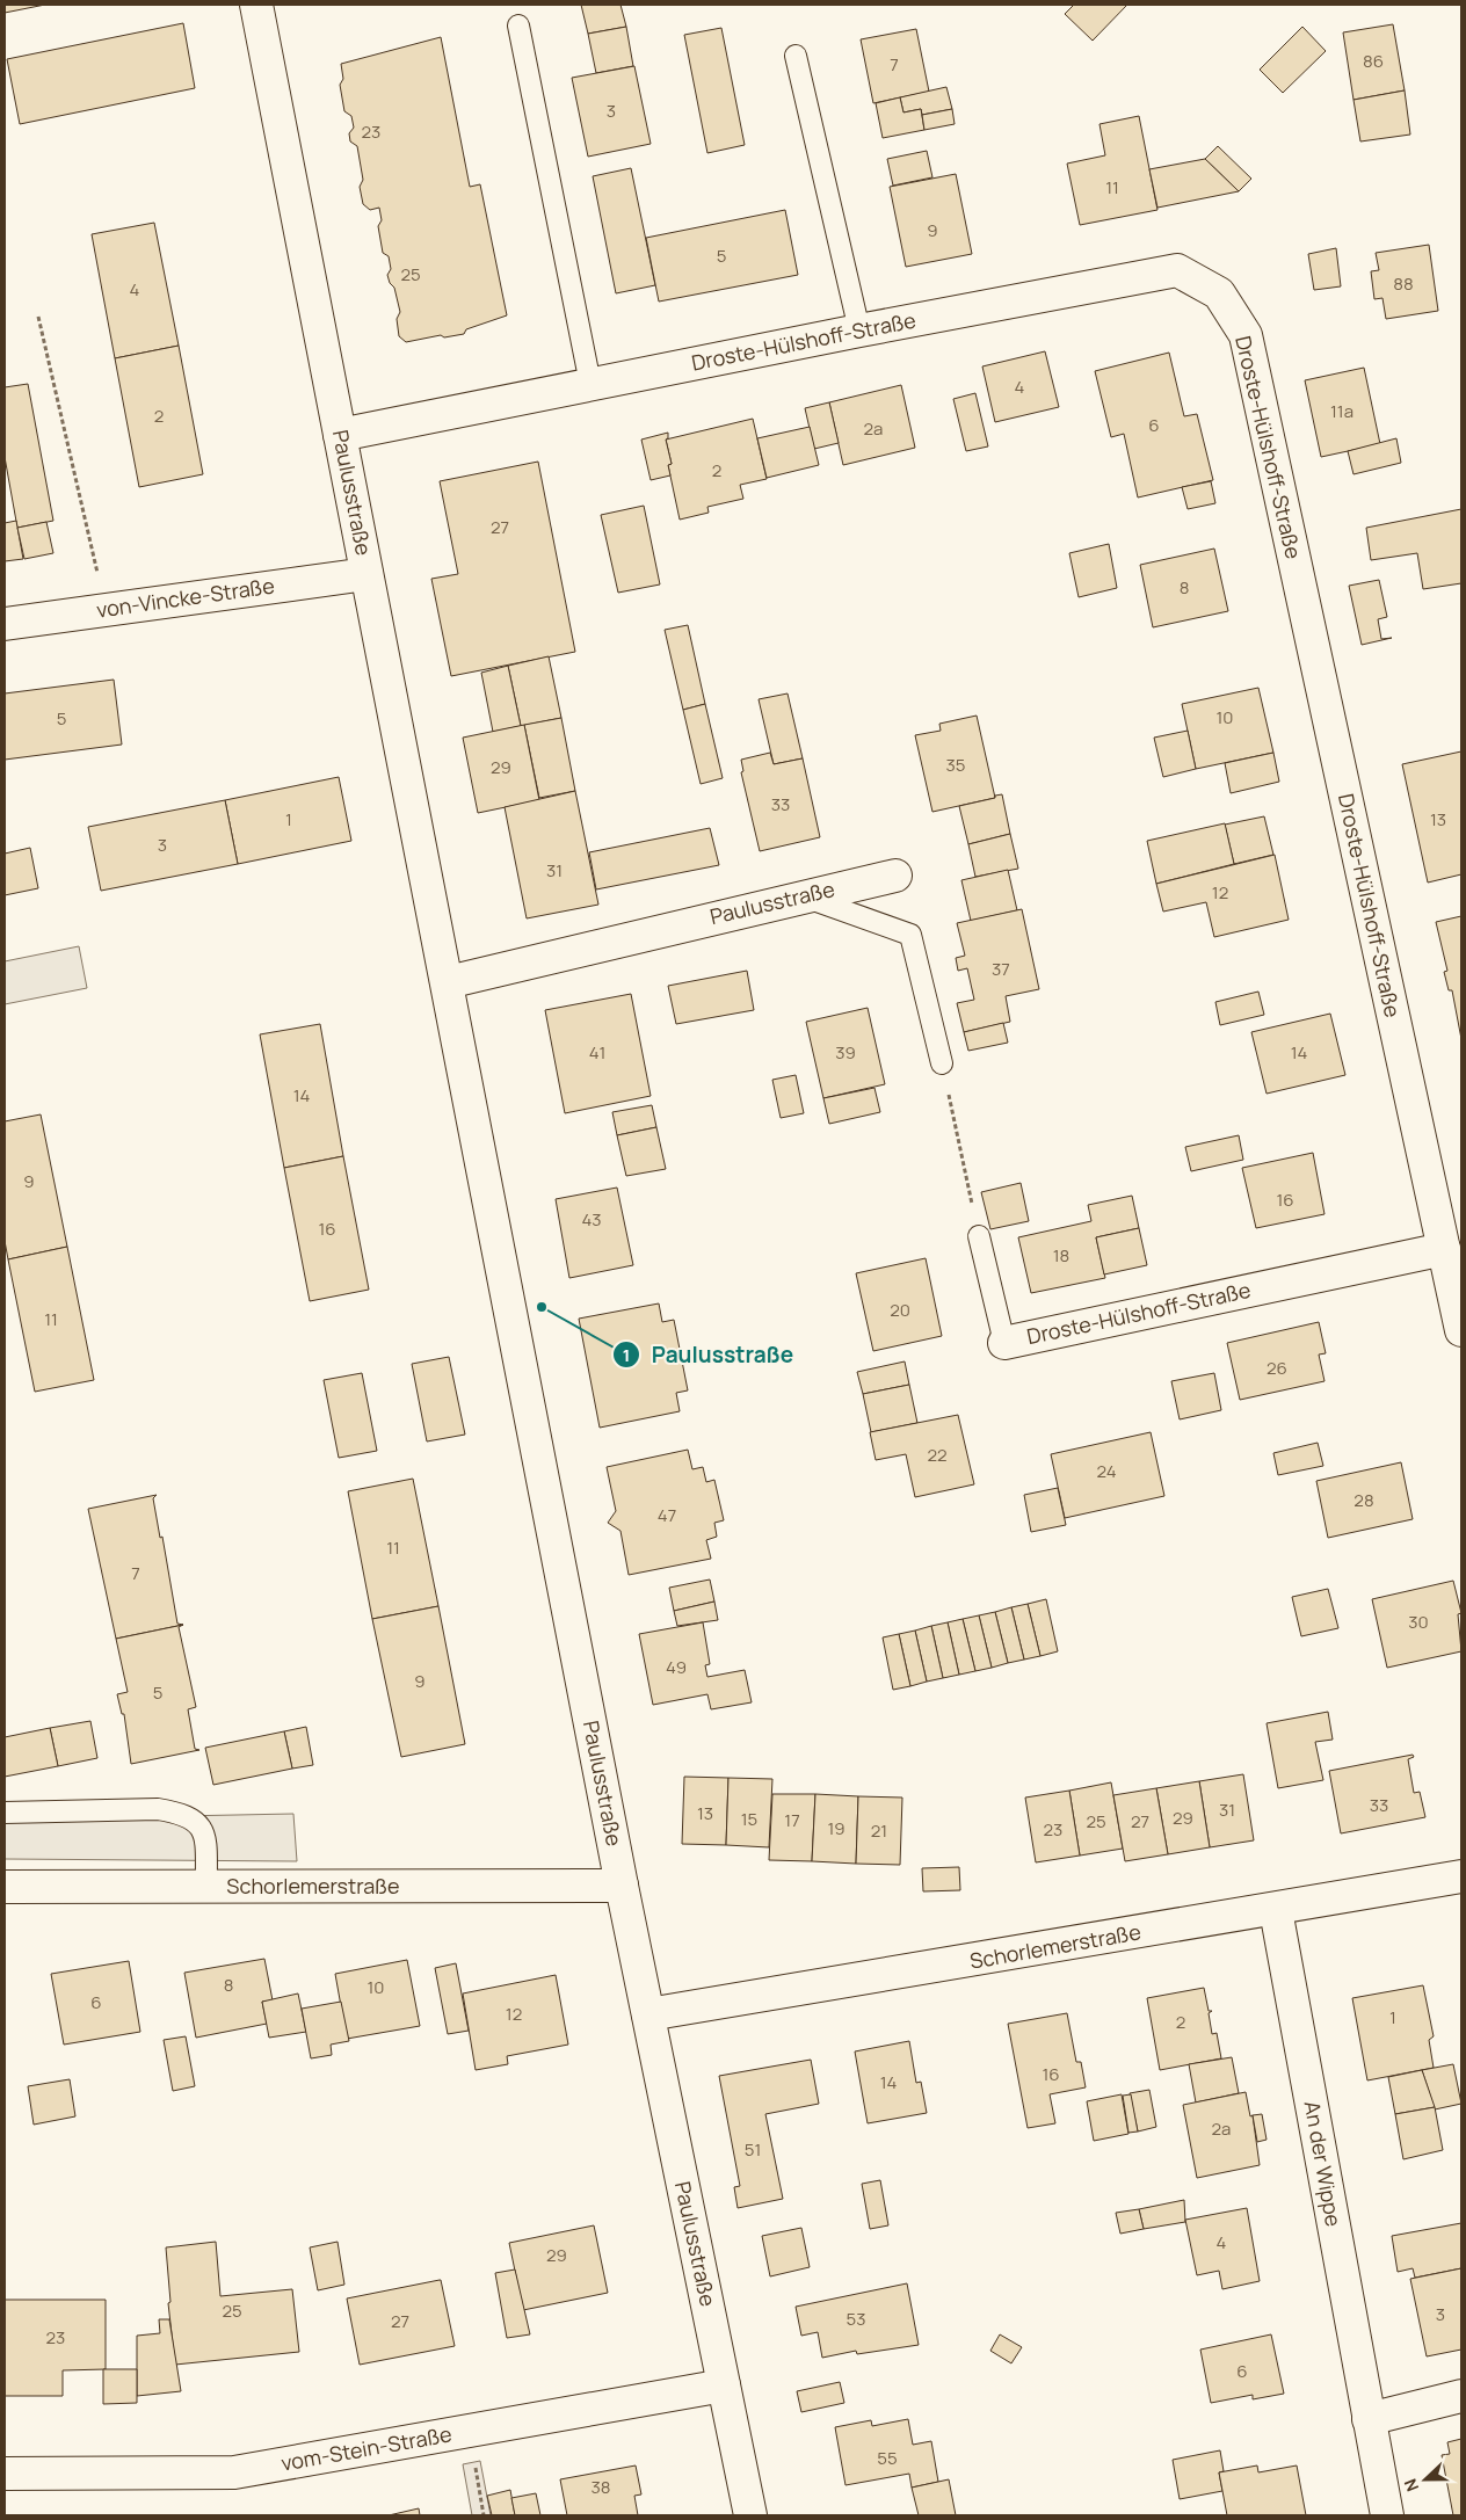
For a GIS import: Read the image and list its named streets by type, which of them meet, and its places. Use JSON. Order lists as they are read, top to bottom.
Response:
{
  "streets": {
    "street": [
      "Droste-Hülshoff-Straße",
      "Paulusstraße",
      "von-Vincke-Straße",
      "Schorlemerstraße",
      "An der Wippe",
      "vom-Stein-Straße"
    ]
  },
  "crossings": [
    ["Droste-Hülshoff-Straße", "Paulusstraße"],
    ["Paulusstraße", "von-Vincke-Straße"],
    ["Paulusstraße", "Schorlemerstraße"],
    ["Paulusstraße", "vom-Stein-Straße"],
    ["Schorlemerstraße", "An der Wippe"]
  ],
  "places": ["Paulusstraße"],
  "house_numbers": [
    "86",
    "7",
    "3",
    "23",
    "11",
    "9",
    "5",
    "25",
    "88",
    "4",
    "4",
    "11a",
    "2",
    "6",
    "2a",
    "2",
    "27",
    "8",
    "10",
    "5",
    "35",
    "29",
    "33",
    "1",
    "13",
    "3",
    "31",
    "12",
    "37",
    "41",
    "39",
    "14",
    "14",
    "9",
    "16",
    "43",
    "16",
    "18",
    "20",
    "11",
    "26",
    "22",
    "24",
    "28",
    "47",
    "11",
    "7",
    "30",
    "49",
    "9",
    "5",
    "33",
    "31",
    "13",
    "29",
    "15",
    "17",
    "25",
    "27",
    "19",
    "23",
    "21",
    "8",
    "10",
    "6",
    "12",
    "1",
    "2",
    "16",
    "14",
    "2a",
    "51",
    "4",
    "29",
    "25",
    "3",
    "53",
    "27",
    "23",
    "6",
    "55",
    "38"
  ],
  "north": "left"
}
